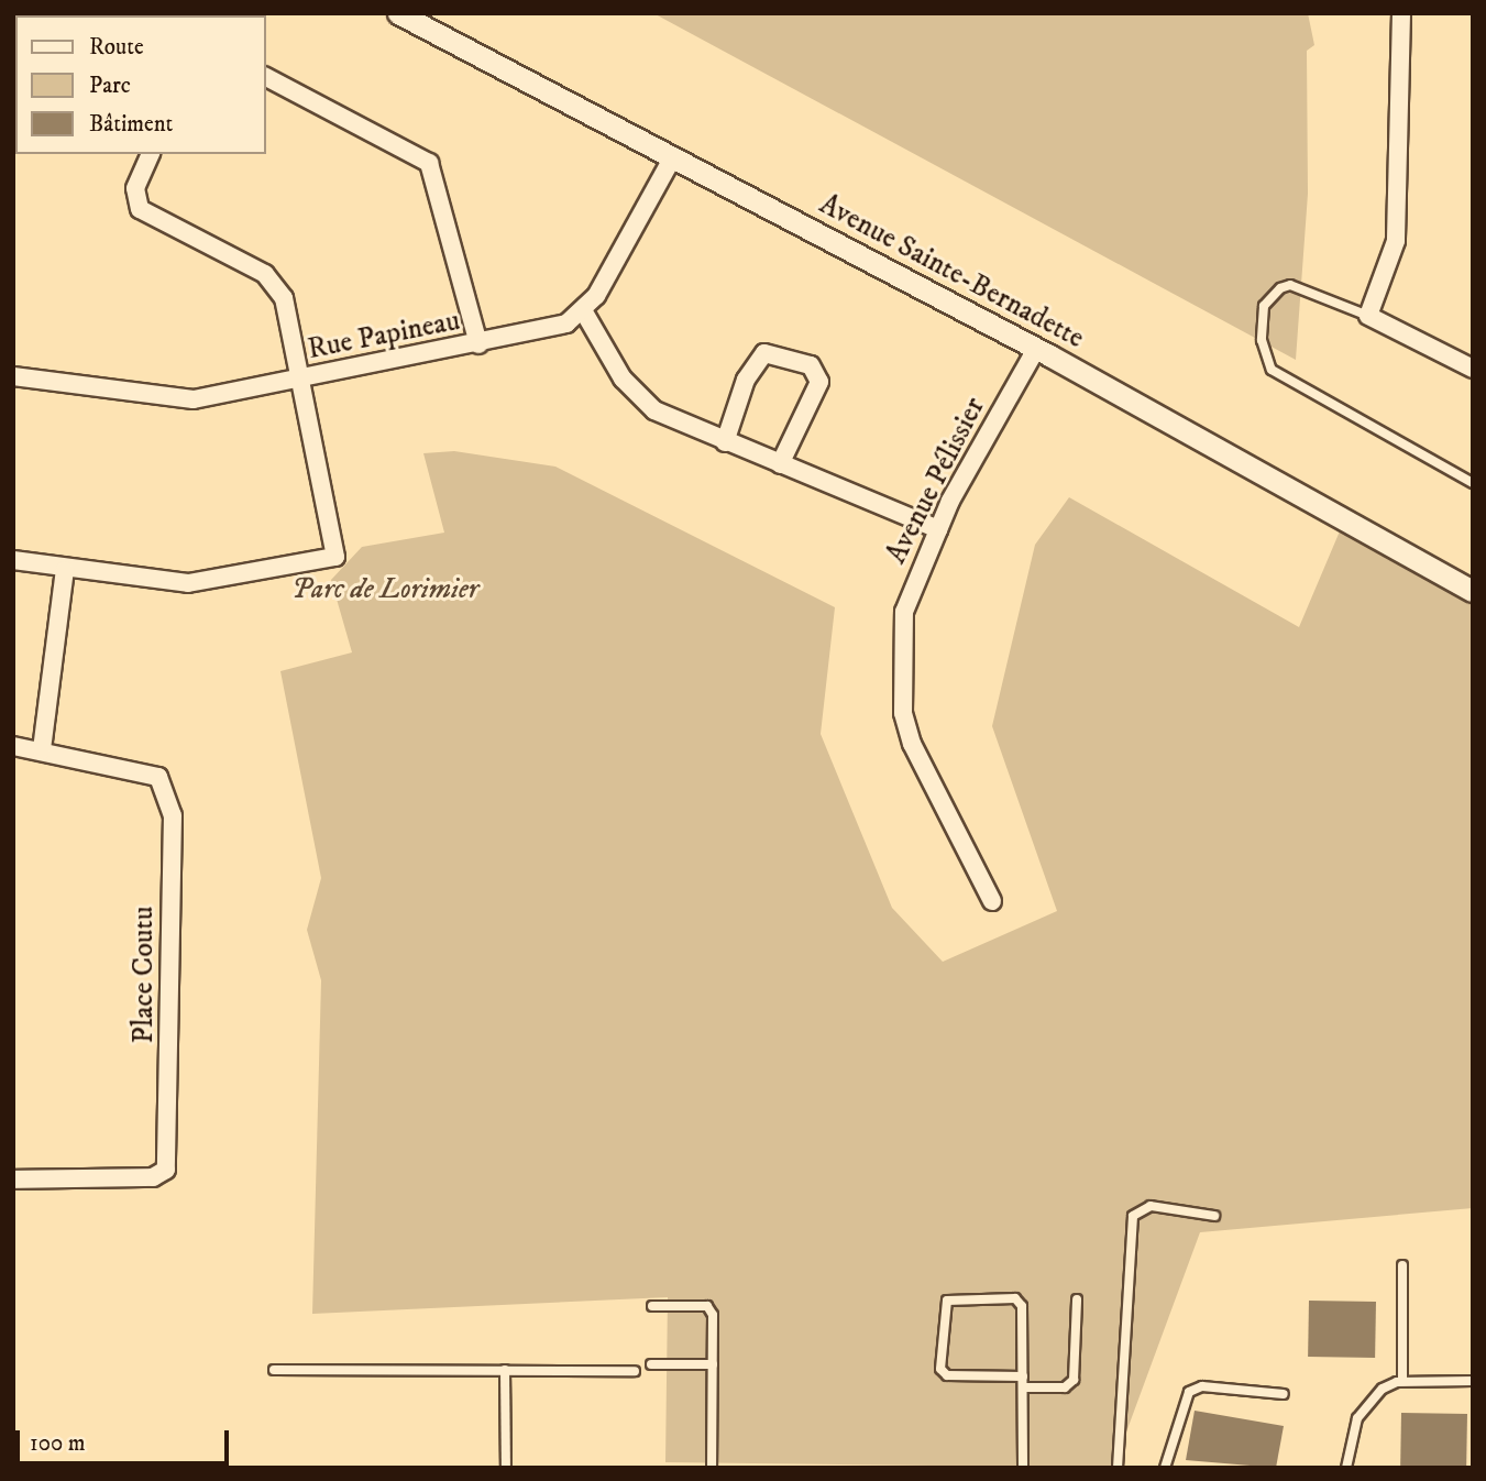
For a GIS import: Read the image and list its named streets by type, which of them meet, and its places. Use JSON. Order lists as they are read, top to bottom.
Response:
{
  "streets": {
    "street": [
      "Avenue Sainte-Bernadette",
      "Rue Papineau",
      "Avenue Pélissier",
      "Place Coutu"
    ]
  },
  "crossings": [
    ["Avenue Sainte-Bernadette", "Avenue Pélissier"]
  ],
  "parks": ["Parc de Lorimier"],
  "legend": ["Route", "Parc", "Bâtiment"],
  "scale_bar": "100 m"
}
